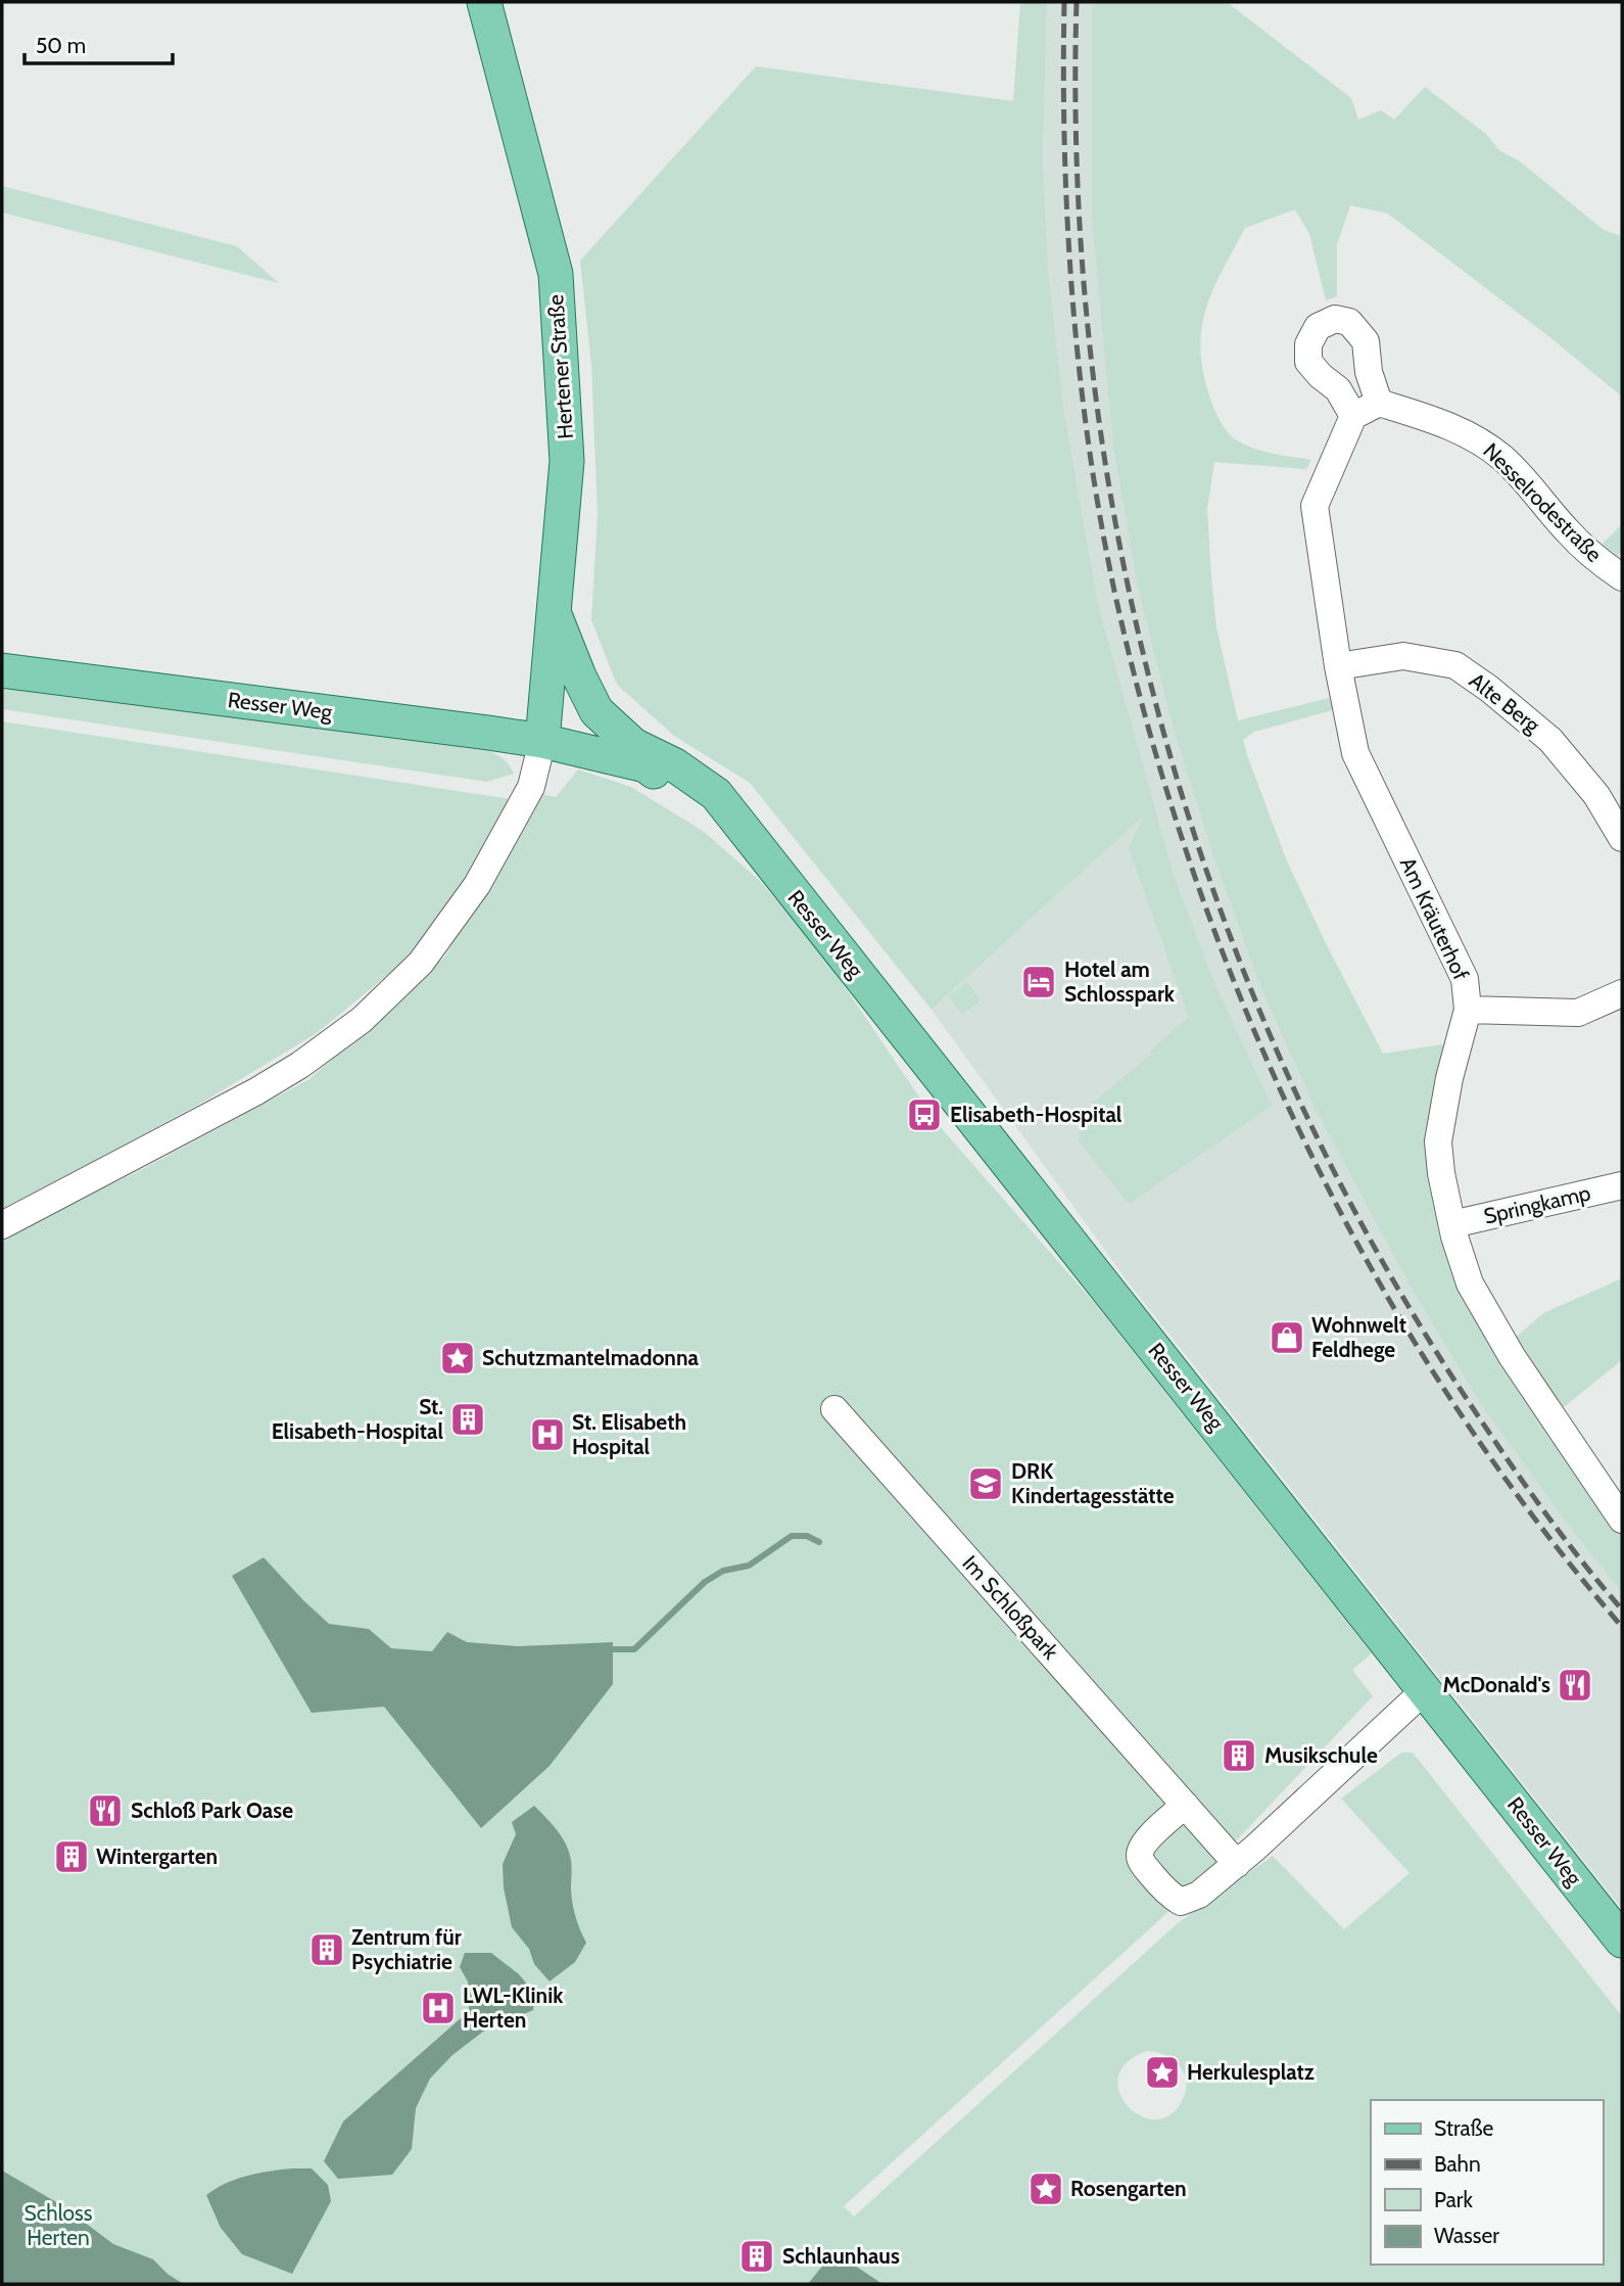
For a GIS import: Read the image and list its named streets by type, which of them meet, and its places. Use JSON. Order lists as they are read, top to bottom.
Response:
{
  "streets": {
    "main road": ["Hertener Straße", "Resser Weg"],
    "street": [
      "Nesselrodestraße",
      "Alte Berg",
      "Am Kräuterhof",
      "Springkamp",
      "Im Schloßpark"
    ]
  },
  "crossings": [
    ["Hertener Straße", "Resser Weg"],
    ["Alte Berg", "Am Kräuterhof"],
    ["Am Kräuterhof", "Springkamp"]
  ],
  "parks": ["Schloss Herten"],
  "places": {
    "hotel": ["Hotel am Schlosspark"],
    "bus stop": ["Elisabeth-Hospital"],
    "shop": ["Wohnwelt Feldhege"],
    "place": ["Schutzmantelmadonna", "Herkulesplatz", "Rosengarten"],
    "building": [
      "St. Elisabeth-Hospital",
      "Musikschule",
      "Wintergarten",
      "Zentrum für Psychiatrie",
      "Schlaunhaus"
    ],
    "hospital": ["St. Elisabeth Hospital", "LWL-Klinik Herten"],
    "school or university": ["DRK Kindertagesstätte"],
    "restaurant": ["McDonald's", "Schloß Park Oase"]
  },
  "legend": [
    "Straße",
    "Bahn",
    "Park",
    "Wasser"
  ],
  "scale_bar": "50 m"
}
